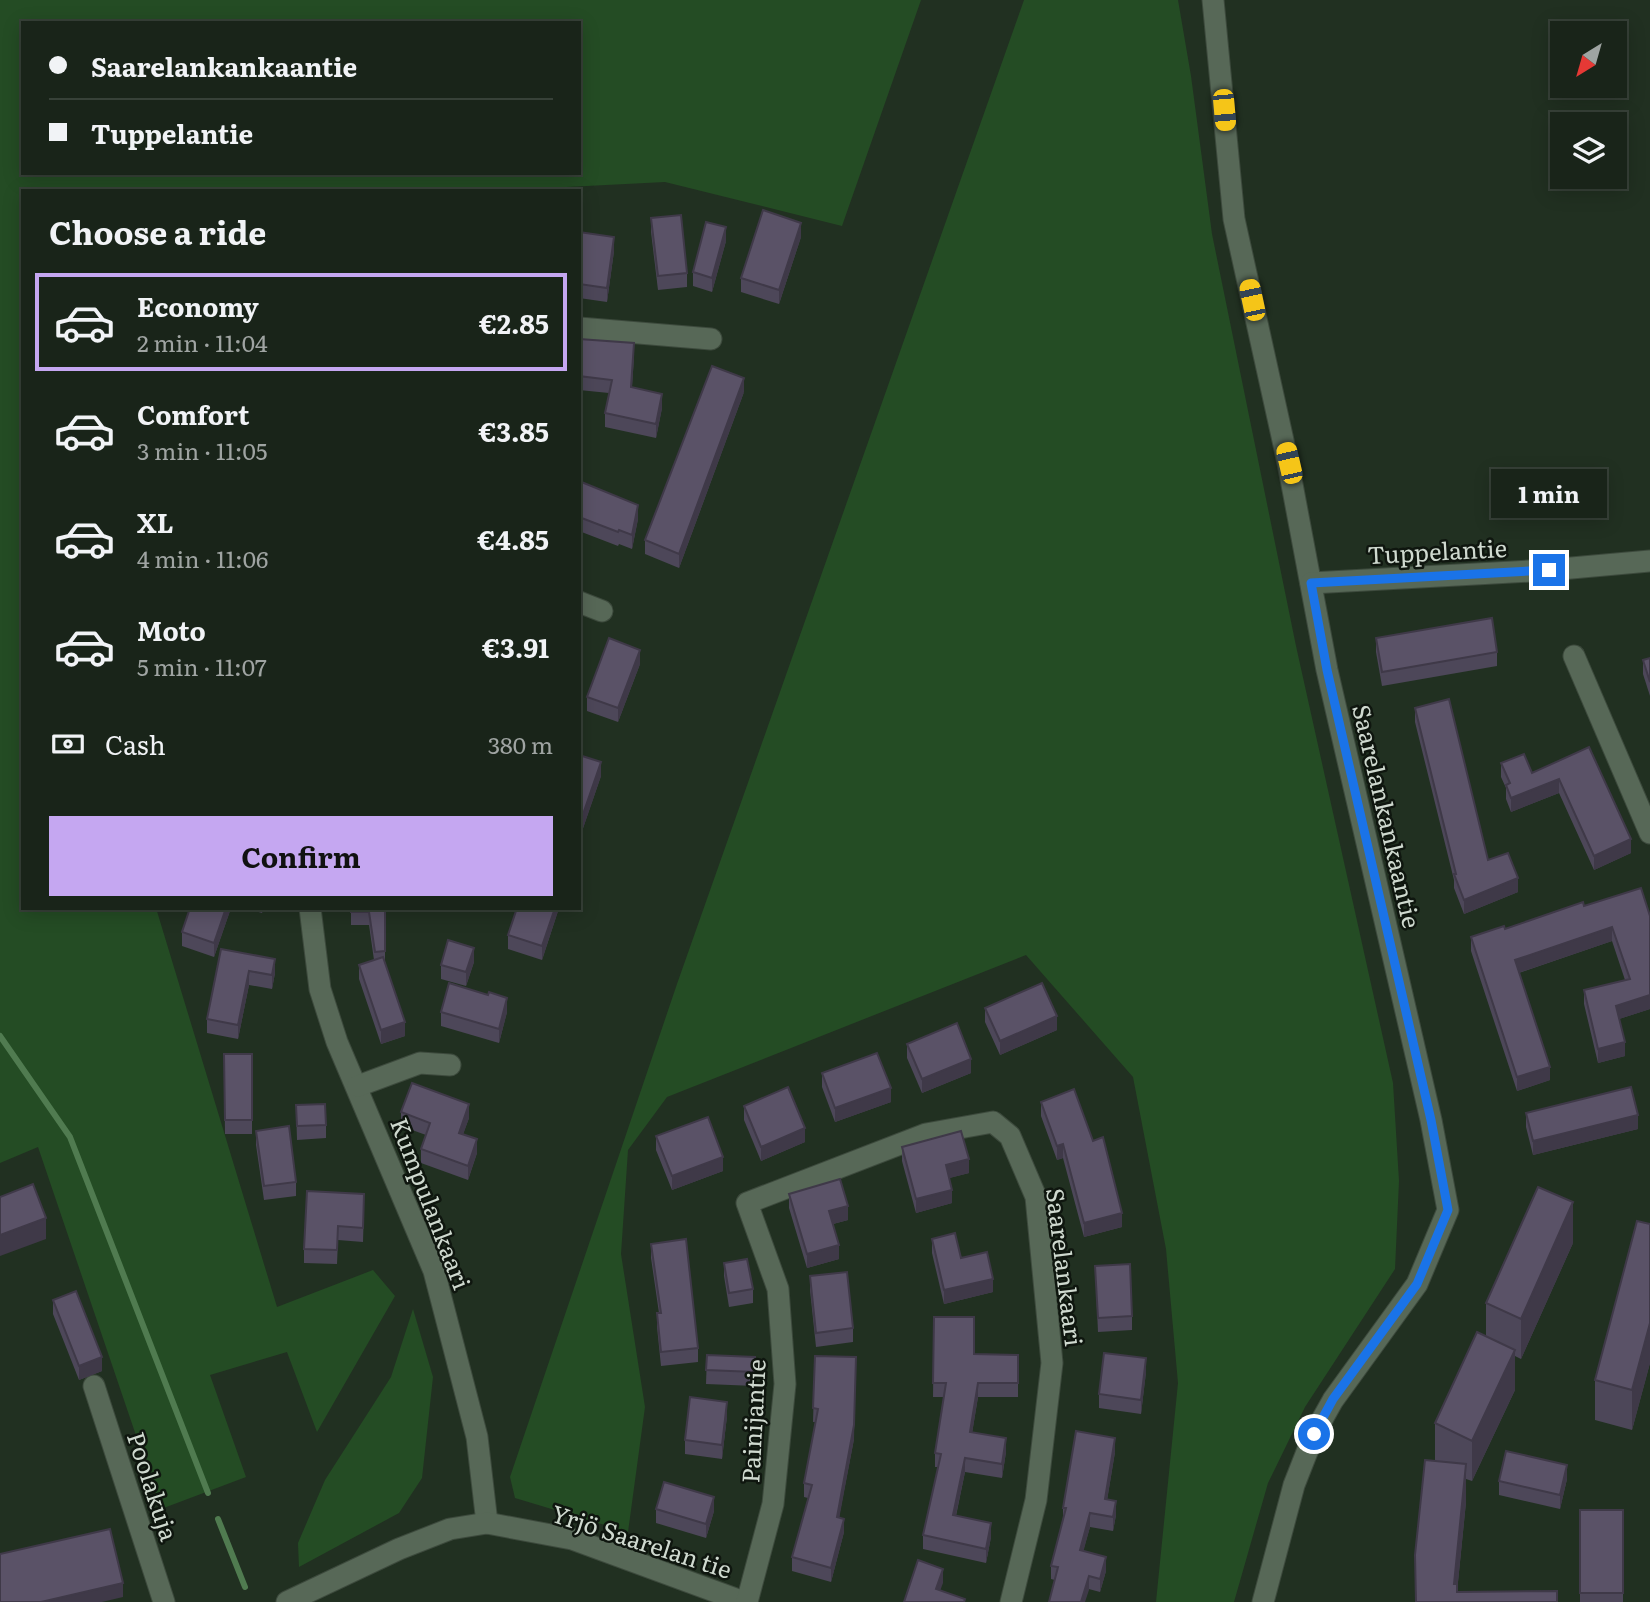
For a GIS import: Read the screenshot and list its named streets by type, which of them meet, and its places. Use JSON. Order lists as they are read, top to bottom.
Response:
{
  "streets": {
    "street": [
      "Tuppelantie",
      "Saarelankankaantie",
      "Kumpulankaari",
      "Saarelankaari",
      "Painijantie",
      "Poolakuja",
      "Yrjö Saarelan tie"
    ]
  },
  "crossings": [
    ["Tuppelantie", "Saarelankankaantie"],
    ["Kumpulankaari", "Yrjö Saarelan tie"],
    ["Saarelankaari", "Painijantie"],
    ["Painijantie", "Yrjö Saarelan tie"]
  ],
  "north": "bottom left",
  "page": {
    "banner": ["Saarelankankaantie", "Tuppelantie"],
    "heading": "Choose a ride",
    "list": [
      {
        "name": "Economy",
        "note": "2 min · 11:04",
        "value": "€2.85"
      },
      {
        "name": "Comfort",
        "note": "3 min · 11:05",
        "value": "€3.85"
      },
      {
        "name": "XL",
        "note": "4 min · 11:06",
        "value": "€4.85"
      },
      {
        "name": "Moto",
        "note": "5 min · 11:07",
        "value": "€3.91"
      }
    ],
    "bubble": "1 min",
    "pay": ["Cash", "380 m"],
    "buttons": "Confirm"
  }
}
